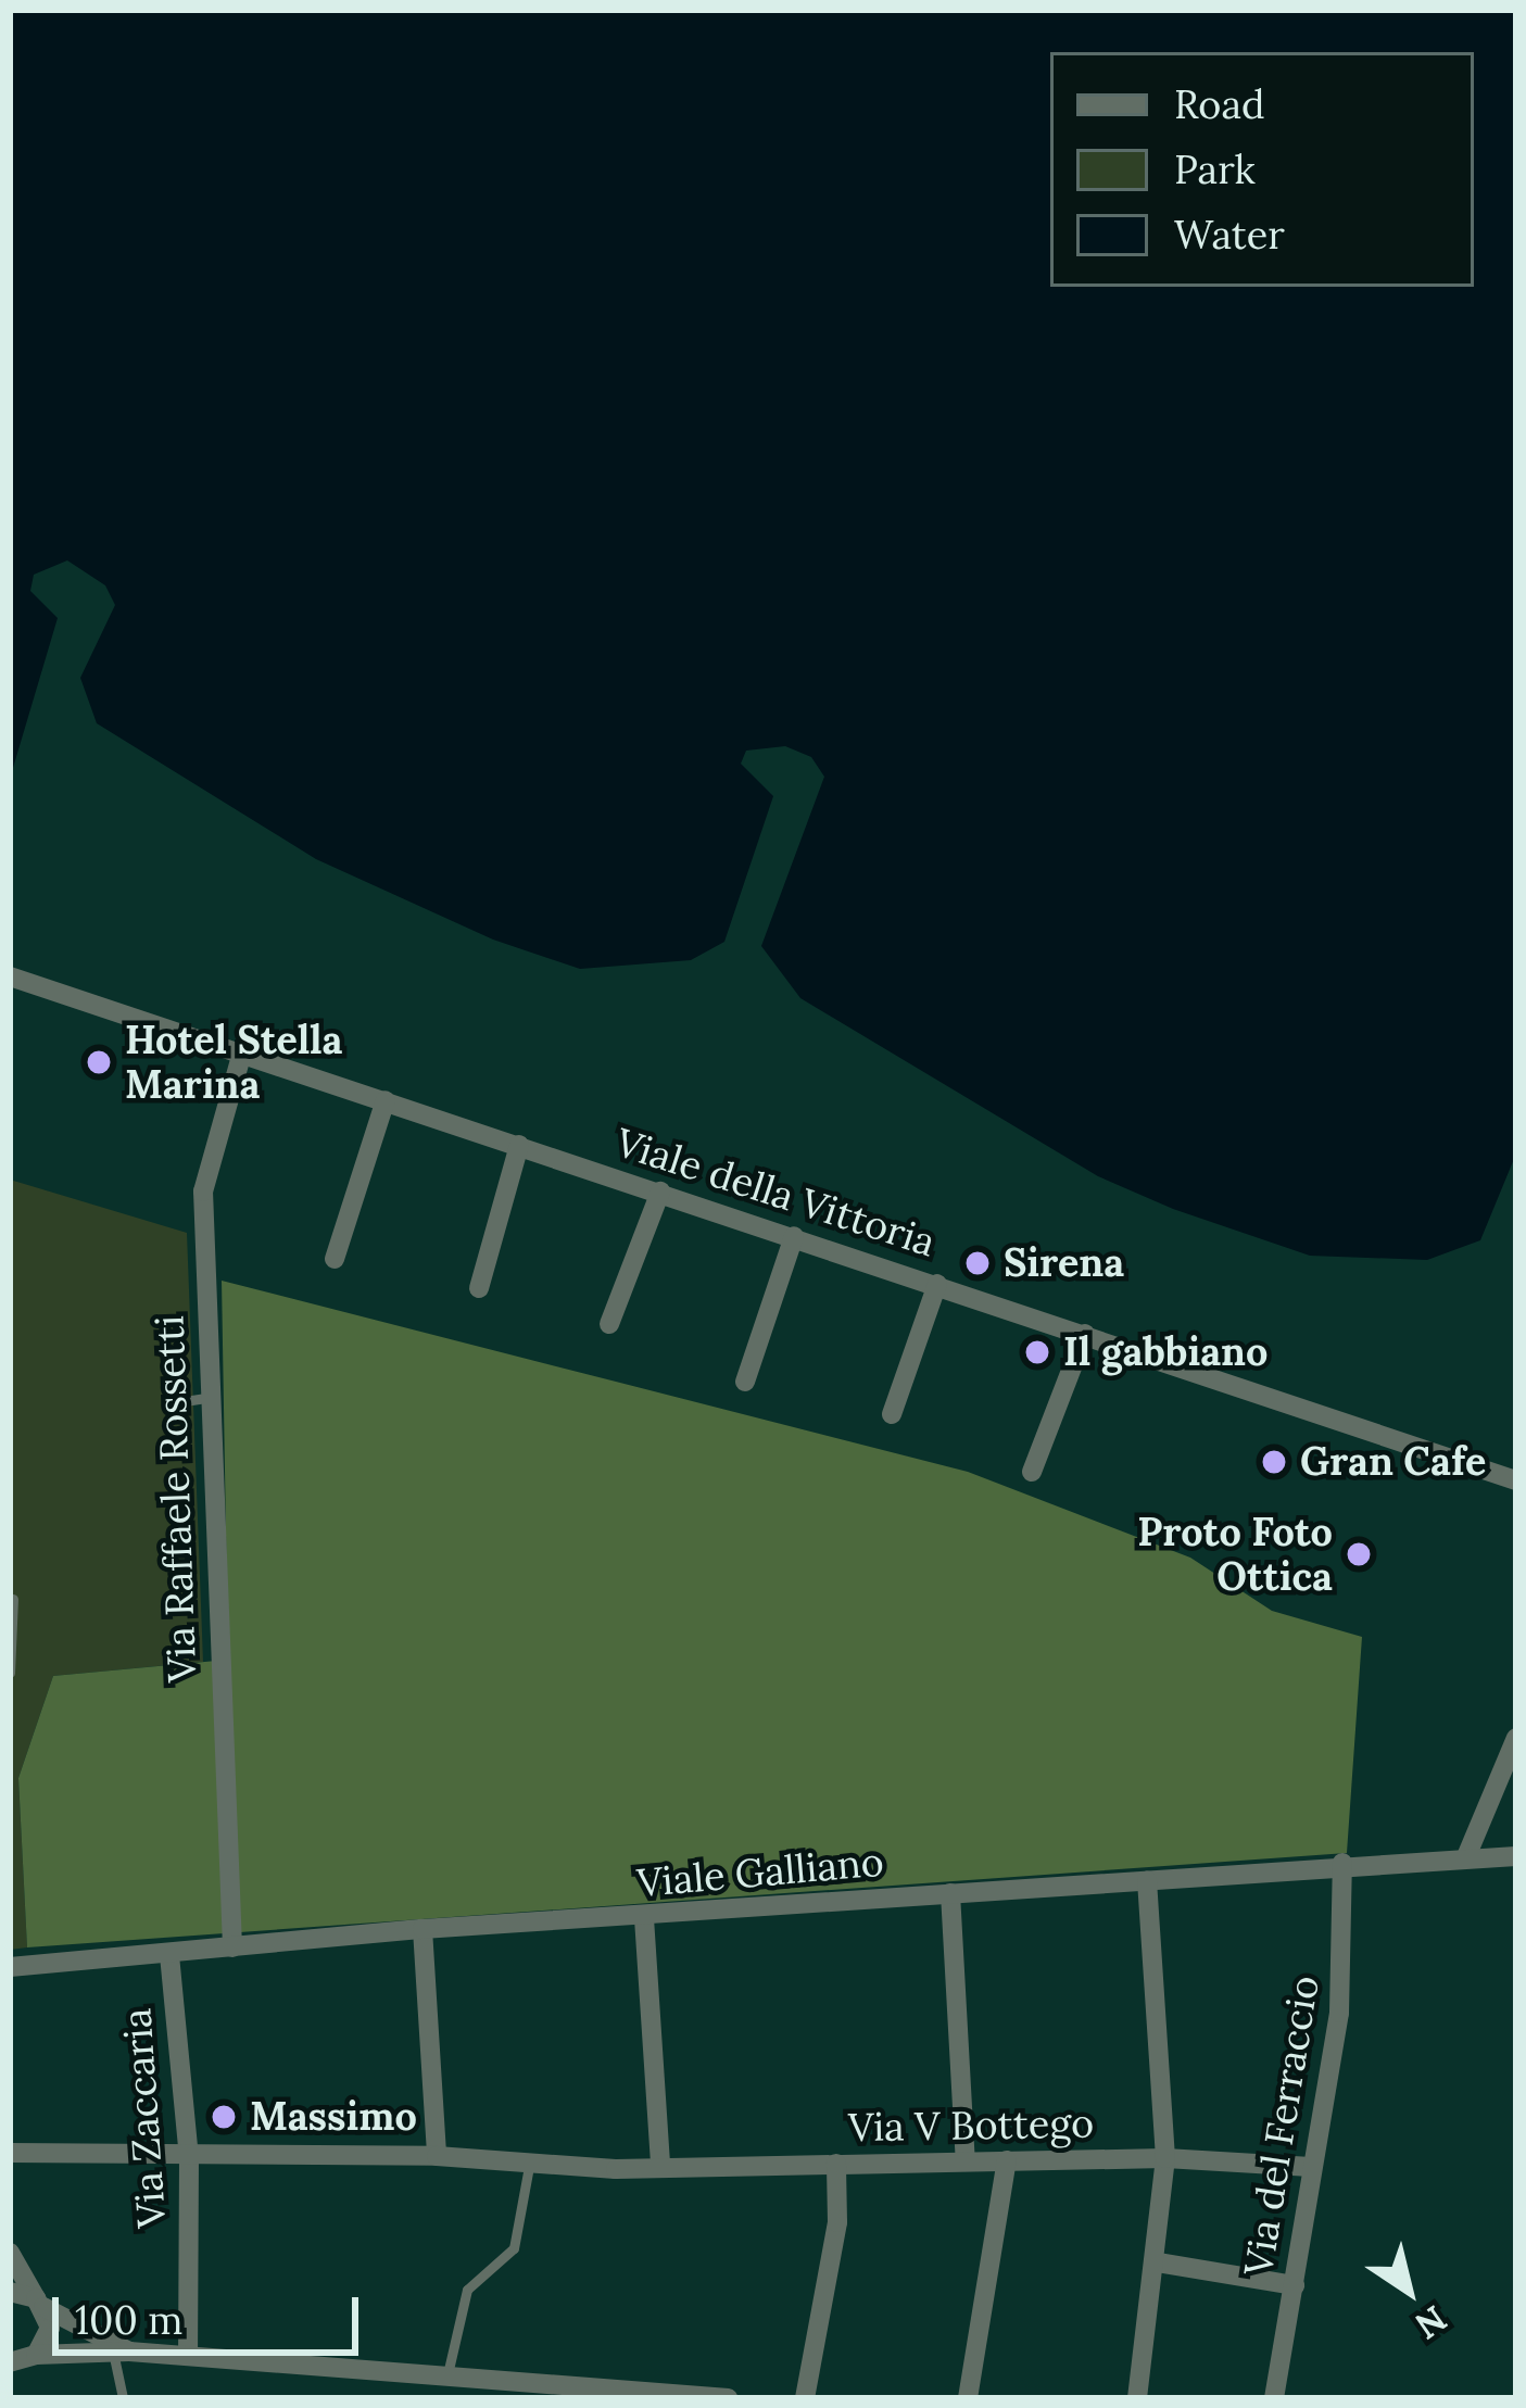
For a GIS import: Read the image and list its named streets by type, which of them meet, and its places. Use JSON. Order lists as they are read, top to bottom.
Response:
{
  "streets": {
    "street": [
      "Viale della Vittoria",
      "Via Raffaele Rossetti",
      "Viale Galliano",
      "Via Zaccaria",
      "Via V Bottego",
      "Via del Ferraccio"
    ]
  },
  "crossings": [
    ["Viale della Vittoria", "Via Raffaele Rossetti"],
    ["Via Raffaele Rossetti", "Viale Galliano"],
    ["Viale Galliano", "Via Zaccaria"],
    ["Viale Galliano", "Via del Ferraccio"],
    ["Via Zaccaria", "Via V Bottego"],
    ["Via V Bottego", "Via del Ferraccio"]
  ],
  "places": [
    "Hotel Stella Marina",
    "Sirena",
    "Il gabbiano",
    "Gran Cafe",
    "Proto Foto Ottica",
    "Massimo"
  ],
  "legend": ["Road", "Park", "Water"],
  "scale_bar": "100 m",
  "north": "bottom right"
}
